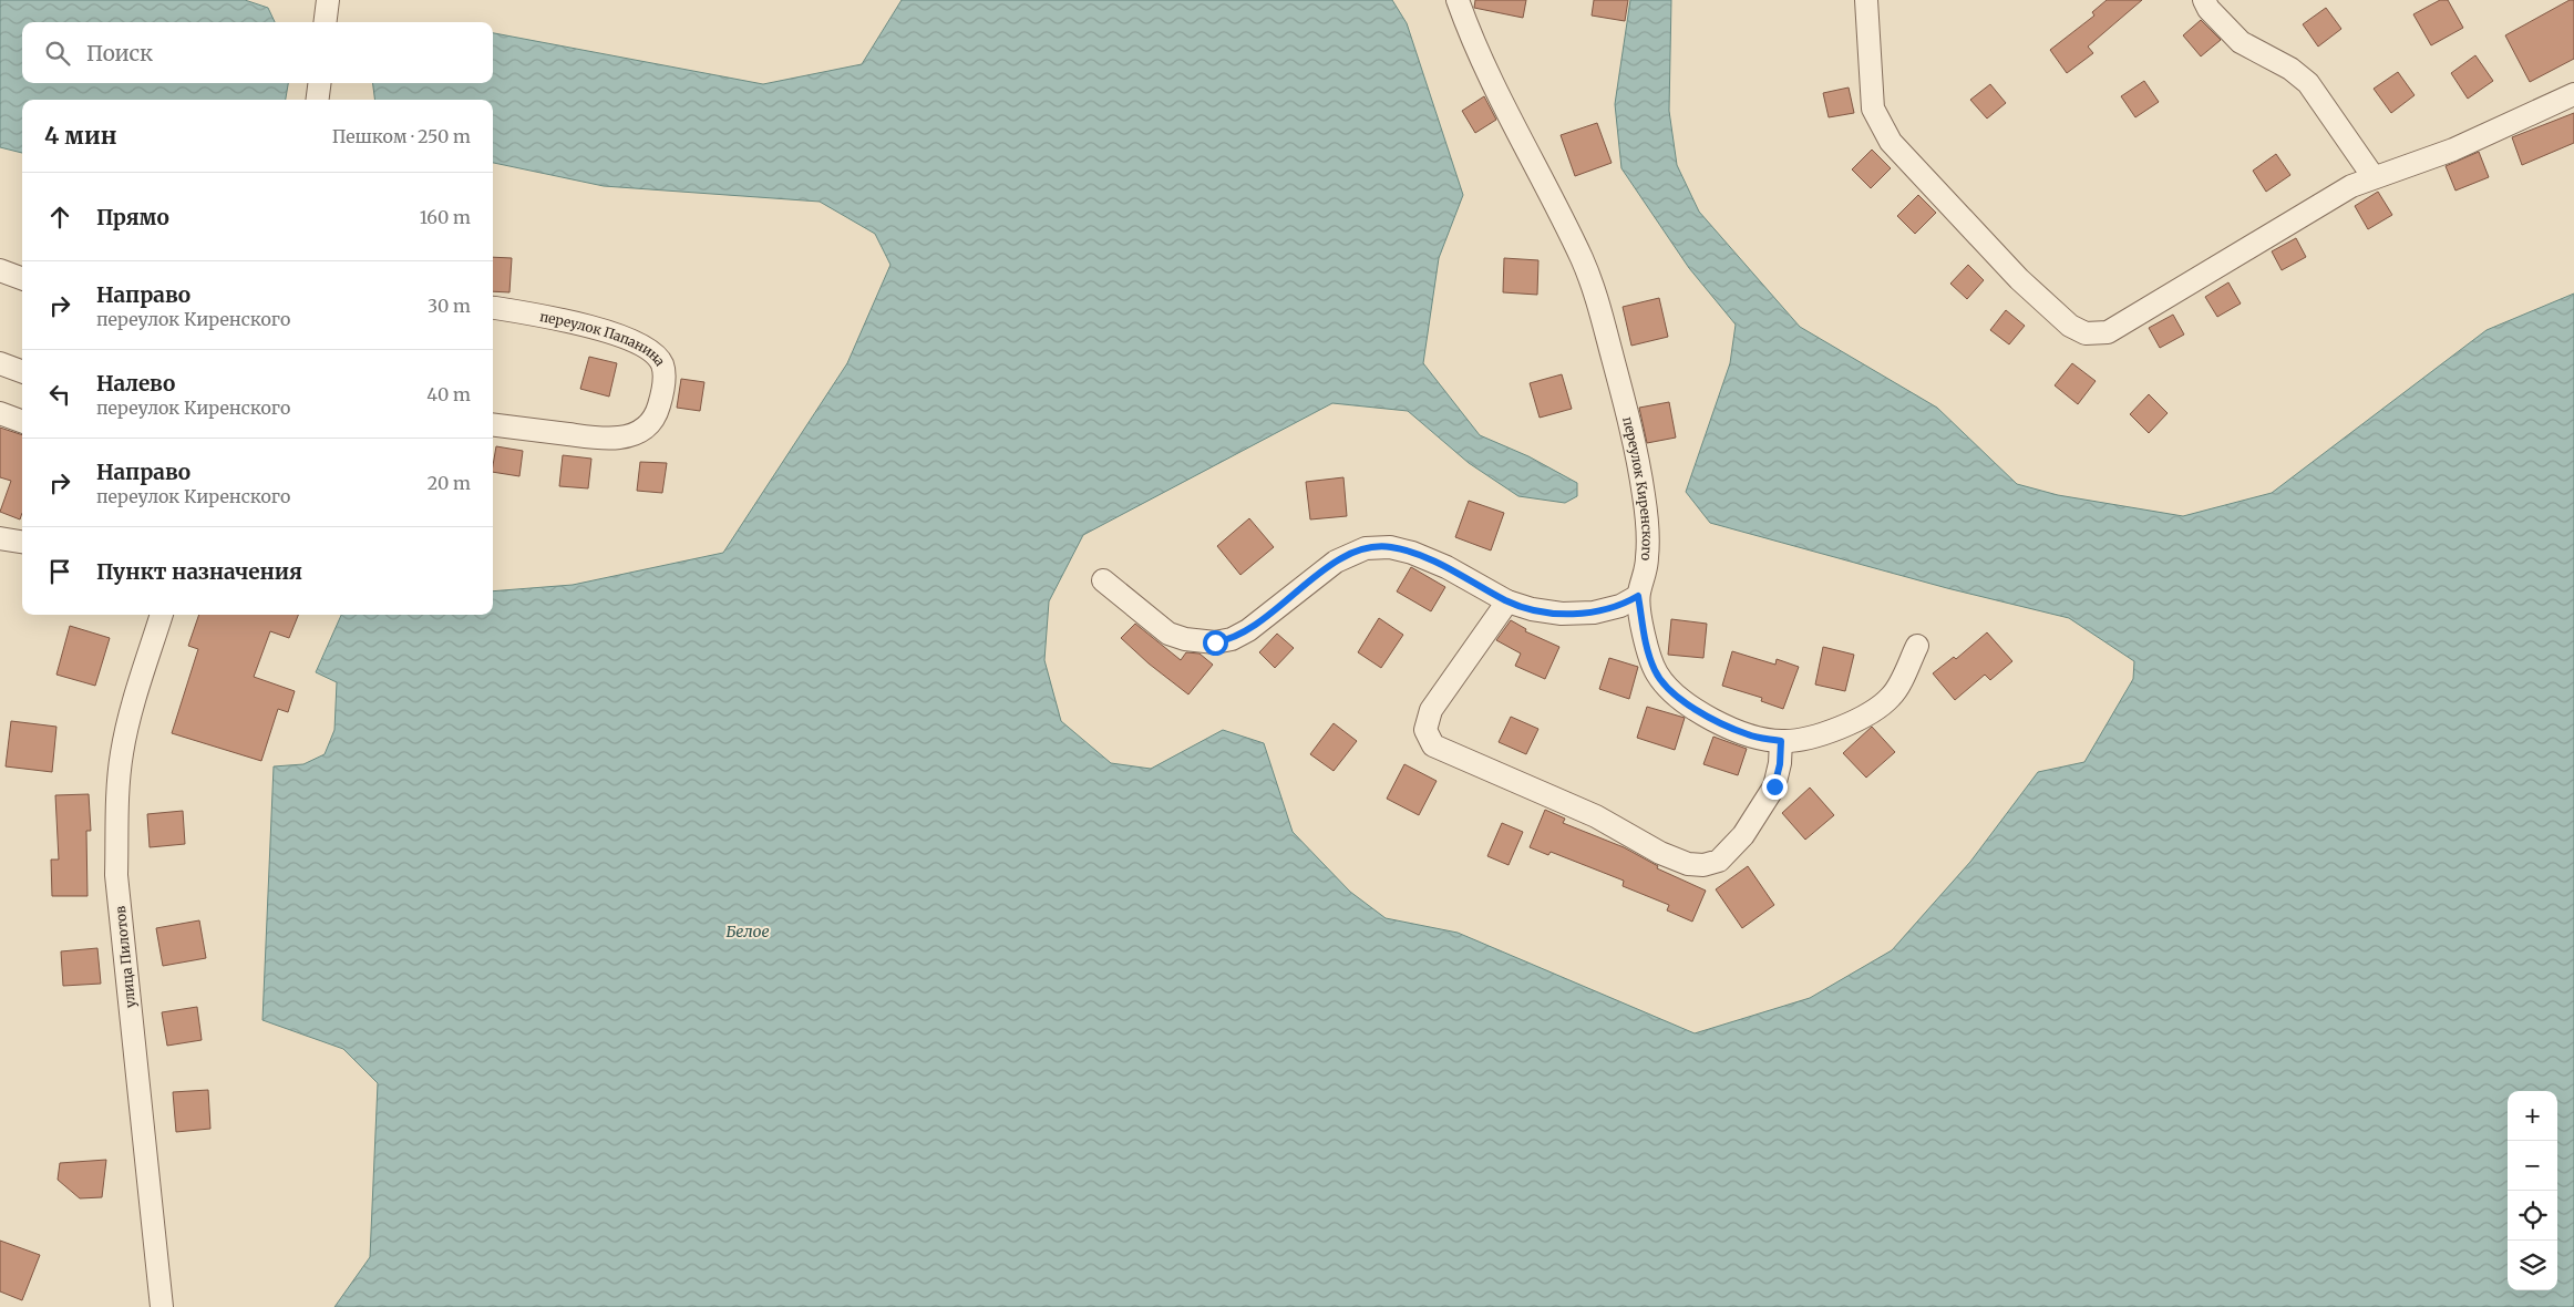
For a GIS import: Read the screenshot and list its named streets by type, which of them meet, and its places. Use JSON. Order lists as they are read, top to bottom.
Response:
{
  "streets": {
    "street": ["переулок Папанина", "переулок Киренского", "улица Пилотов"]
  },
  "water": ["Белое"],
  "page": {
    "search": "Поиск",
    "heading": ["4 мин", "Пешком · 250 m"],
    "list": [
      ["Прямо", "160 m"],
      ["Направо", "переулок Киренского", "30 m"],
      ["Налево", "переулок Киренского", "40 m"],
      ["Направо", "переулок Киренского", "20 m"],
      "Пункт назначения"
    ],
    "map_buttons": ["+", "−"]
  }
}
